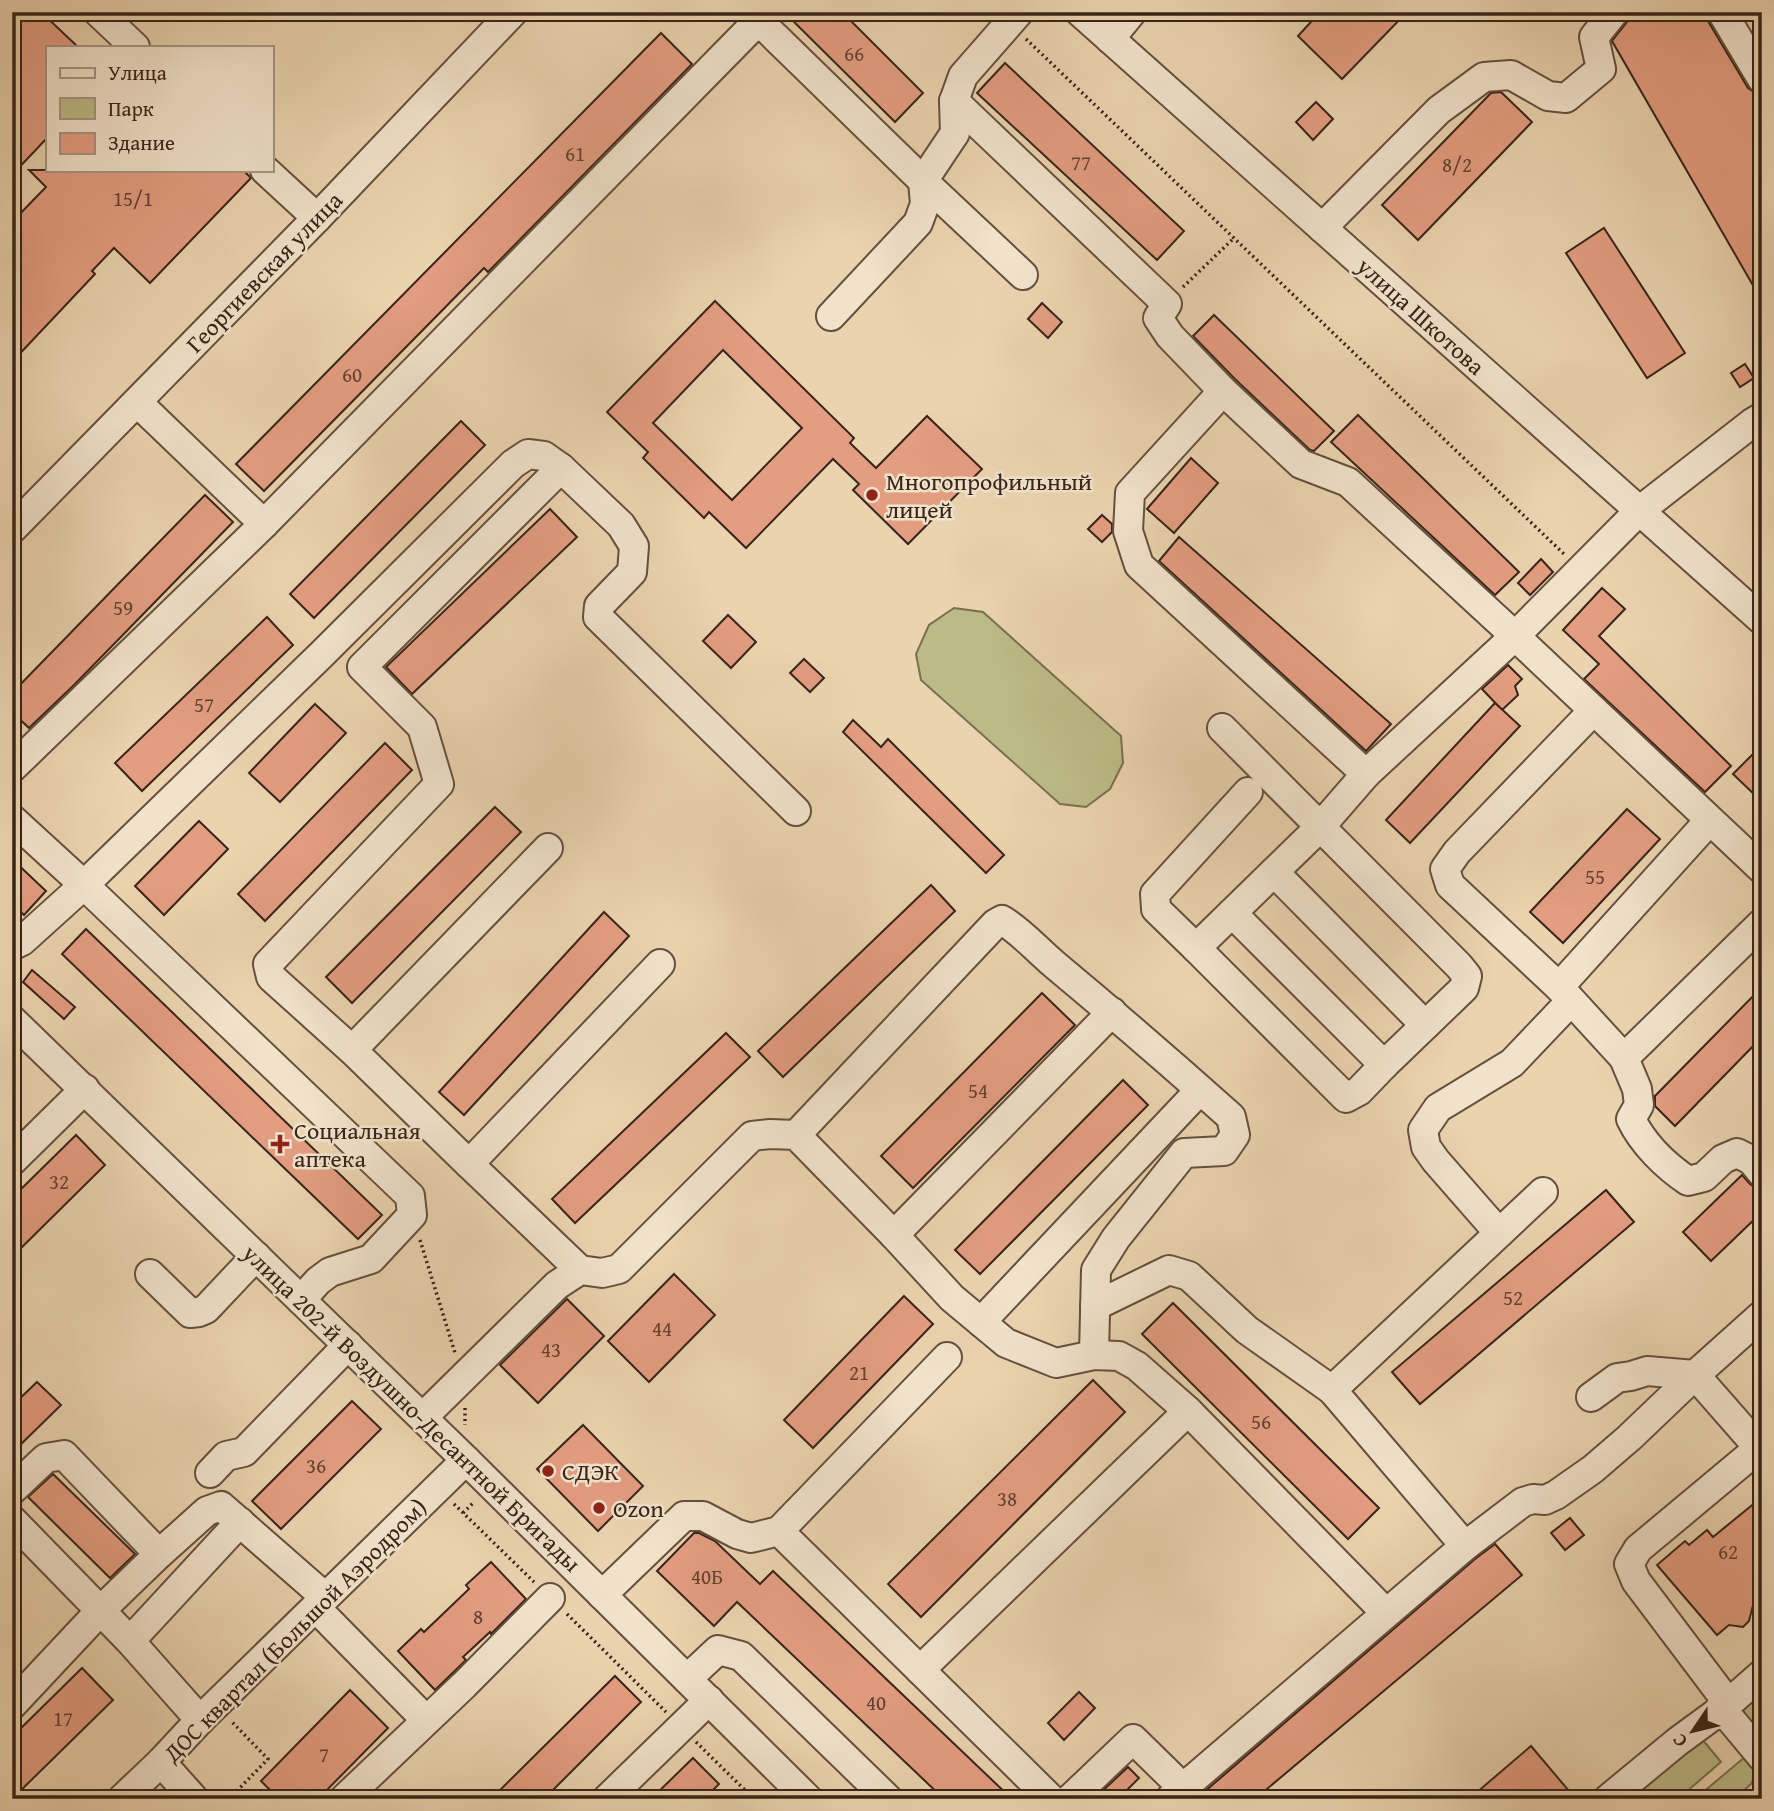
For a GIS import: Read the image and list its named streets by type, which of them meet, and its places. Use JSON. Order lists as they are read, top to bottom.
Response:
{
  "streets": {
    "street": [
      "Георгиевская улица",
      "улица Шкотова",
      "улица 202-й Воздушно-Десантной Бригады",
      "ДОС квартал (Большой Аэродром)"
    ]
  },
  "crossings": [
    ["улица 202-й Воздушно-Десантной Бригады", "ДОС квартал (Большой Аэродром)"]
  ],
  "places": {
    "other": ["Многопрофильный лицей", "СДЭК", "Ozon"],
    "health": ["Социальная аптека"]
  },
  "house_numbers": [
    "66",
    "61",
    "77",
    "8/2",
    "15/1",
    "60",
    "59",
    "57",
    "55",
    "54",
    "32",
    "52",
    "44",
    "43",
    "21",
    "56",
    "36",
    "38",
    "62",
    "40Б",
    "8",
    "40",
    "17",
    "7"
  ],
  "legend": ["Улица", "Парк", "Здание"],
  "north": "bottom left"
}
